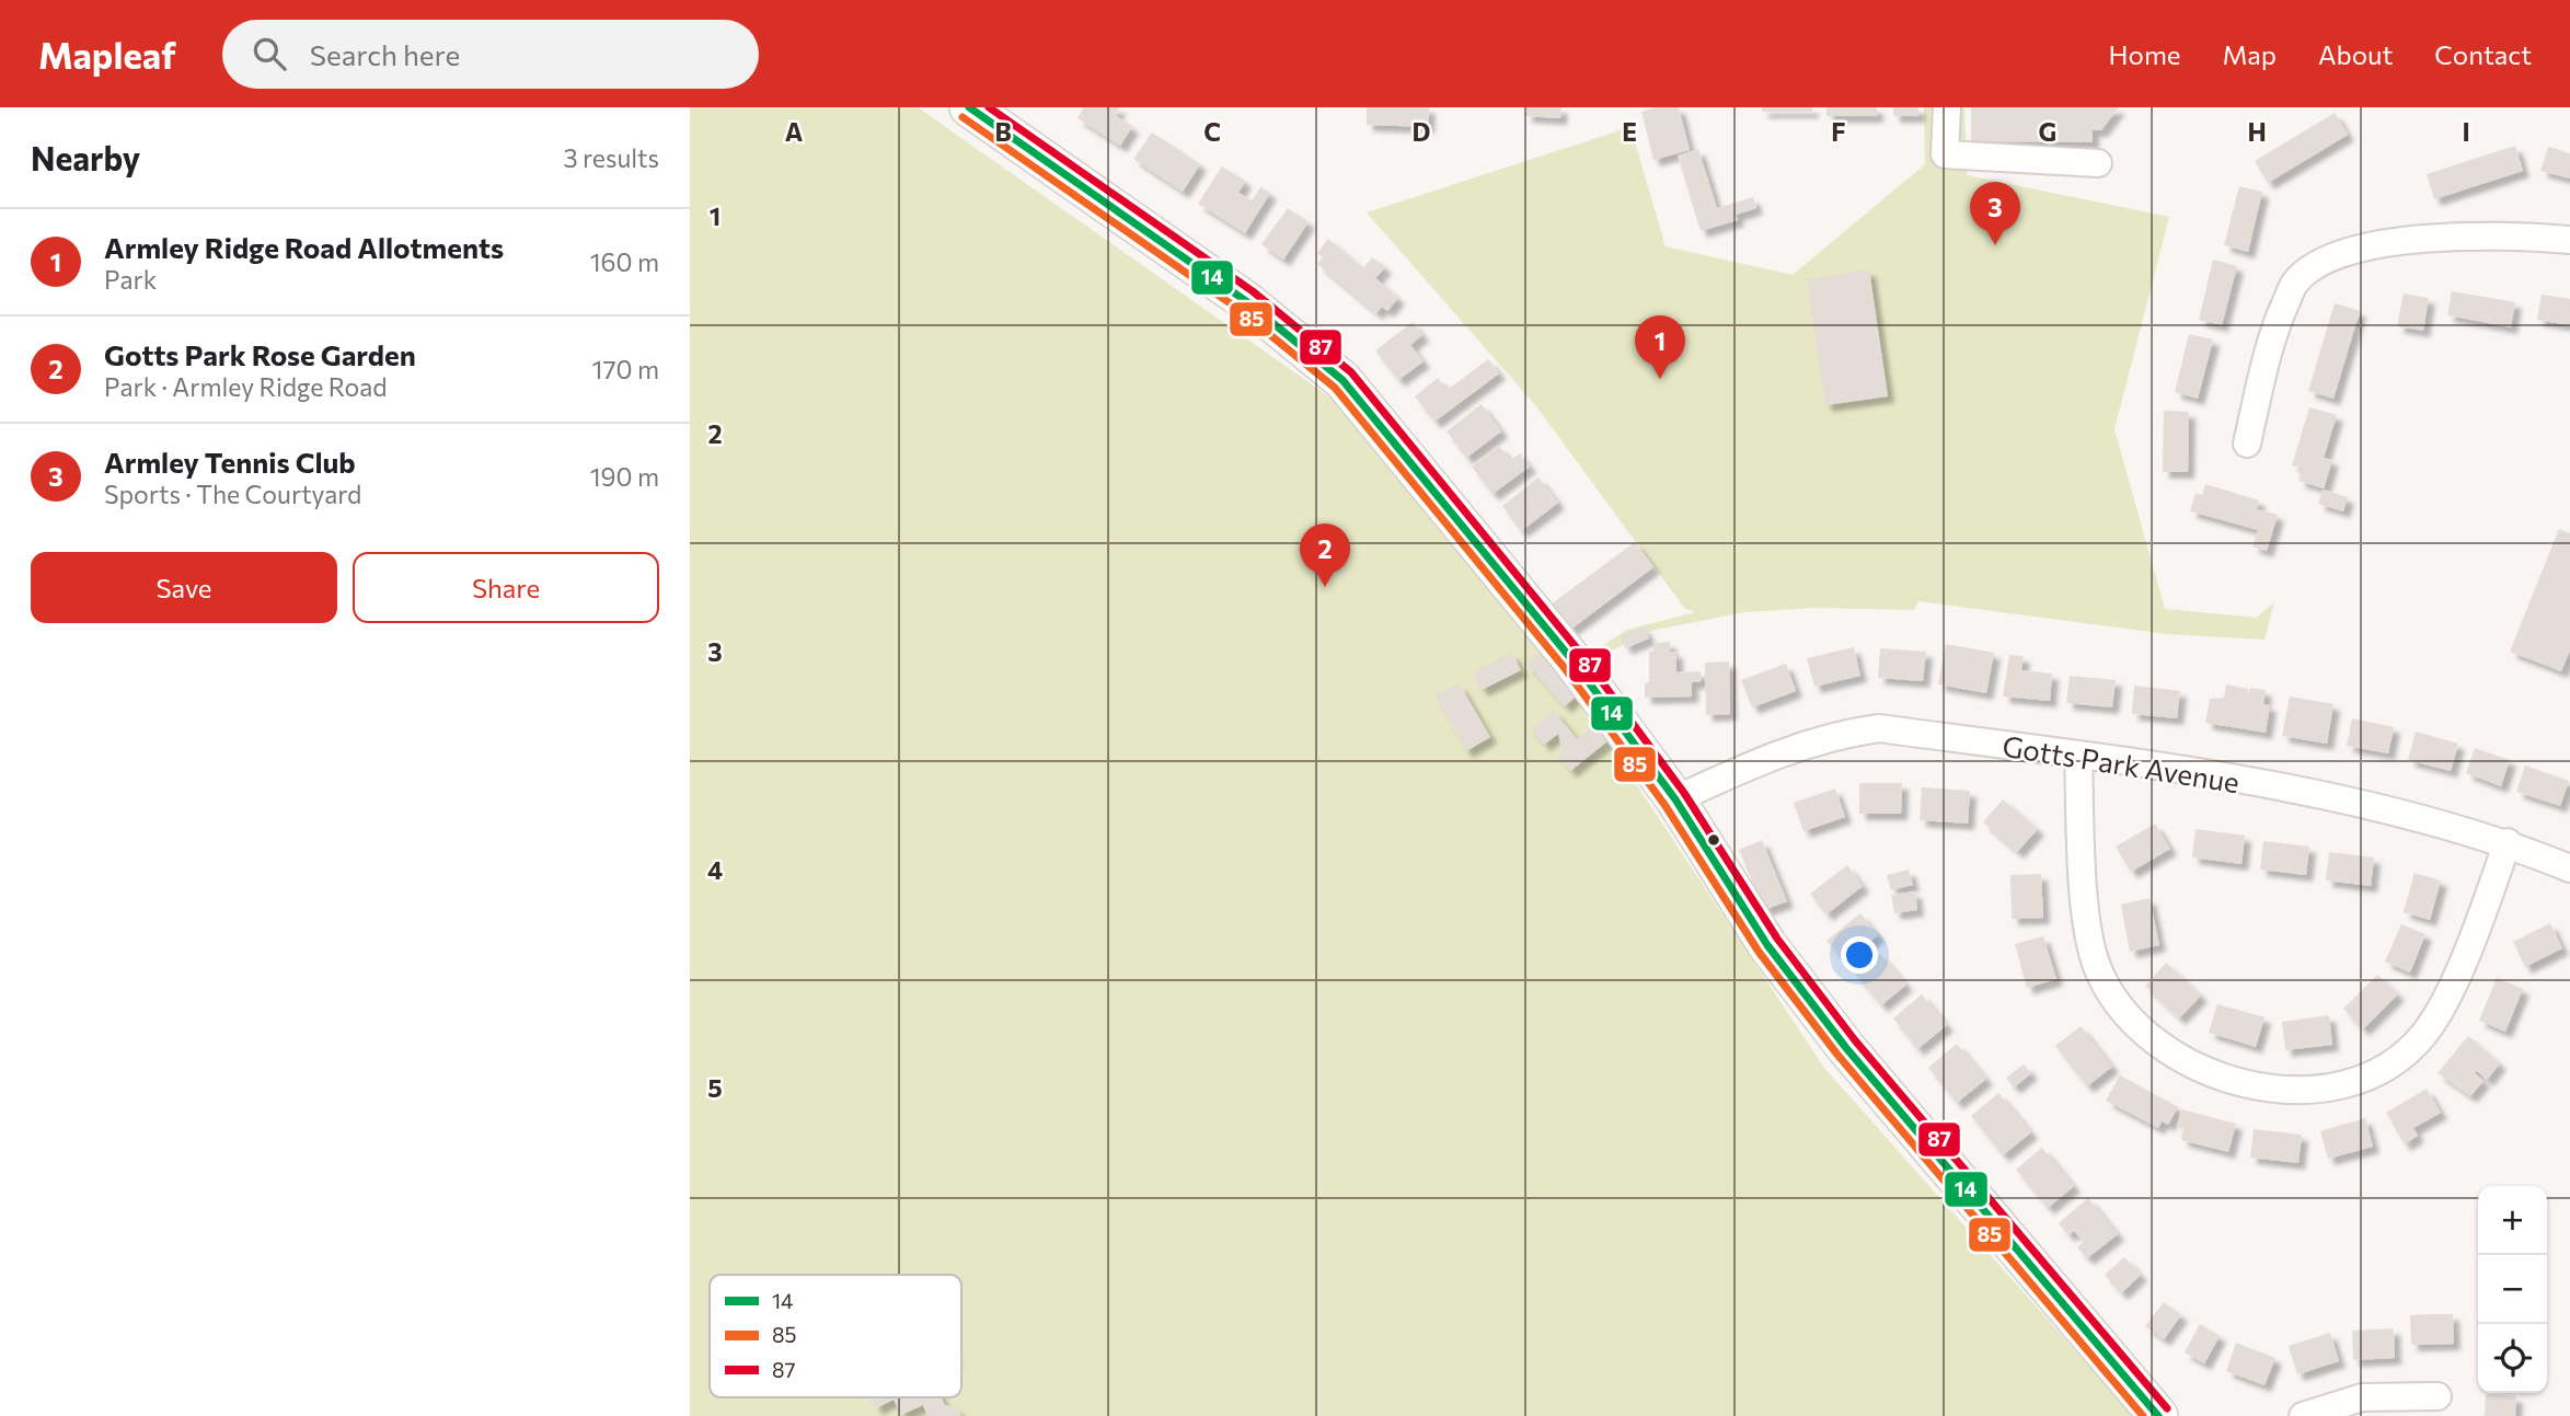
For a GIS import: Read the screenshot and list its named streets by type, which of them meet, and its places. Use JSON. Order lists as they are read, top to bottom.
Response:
{
  "streets": {
    "street": ["Gotts Park Avenue"]
  },
  "lines": ["transit line 14", "transit line 87", "transit line 85"],
  "legend": ["14", "85", "87"],
  "page": {
    "header": "Mapleaf",
    "search": "Search here",
    "nav": [
      "Home",
      "Map",
      "About",
      "Contact"
    ],
    "heading": ["Nearby", "3 results"],
    "pins": ["3", "1", "2"],
    "list": [
      {
        "mark": "1",
        "name": "Armley Ridge Road Allotments",
        "note": "Park",
        "value": "160 m"
      },
      {
        "mark": "2",
        "name": "Gotts Park Rose Garden",
        "note": "Park · Armley Ridge Road",
        "value": "170 m"
      },
      {
        "mark": "3",
        "name": "Armley Tennis Club",
        "note": "Sports · The Courtyard",
        "value": "190 m"
      }
    ],
    "buttons": ["Save", "Share"],
    "map_buttons": ["+", "−"]
  },
  "grid": {
    "columns": [
      "A",
      "B",
      "C",
      "D",
      "E",
      "F",
      "G",
      "H",
      "I"
    ],
    "rows": [
      "1",
      "2",
      "3",
      "4",
      "5"
    ]
  }
}
